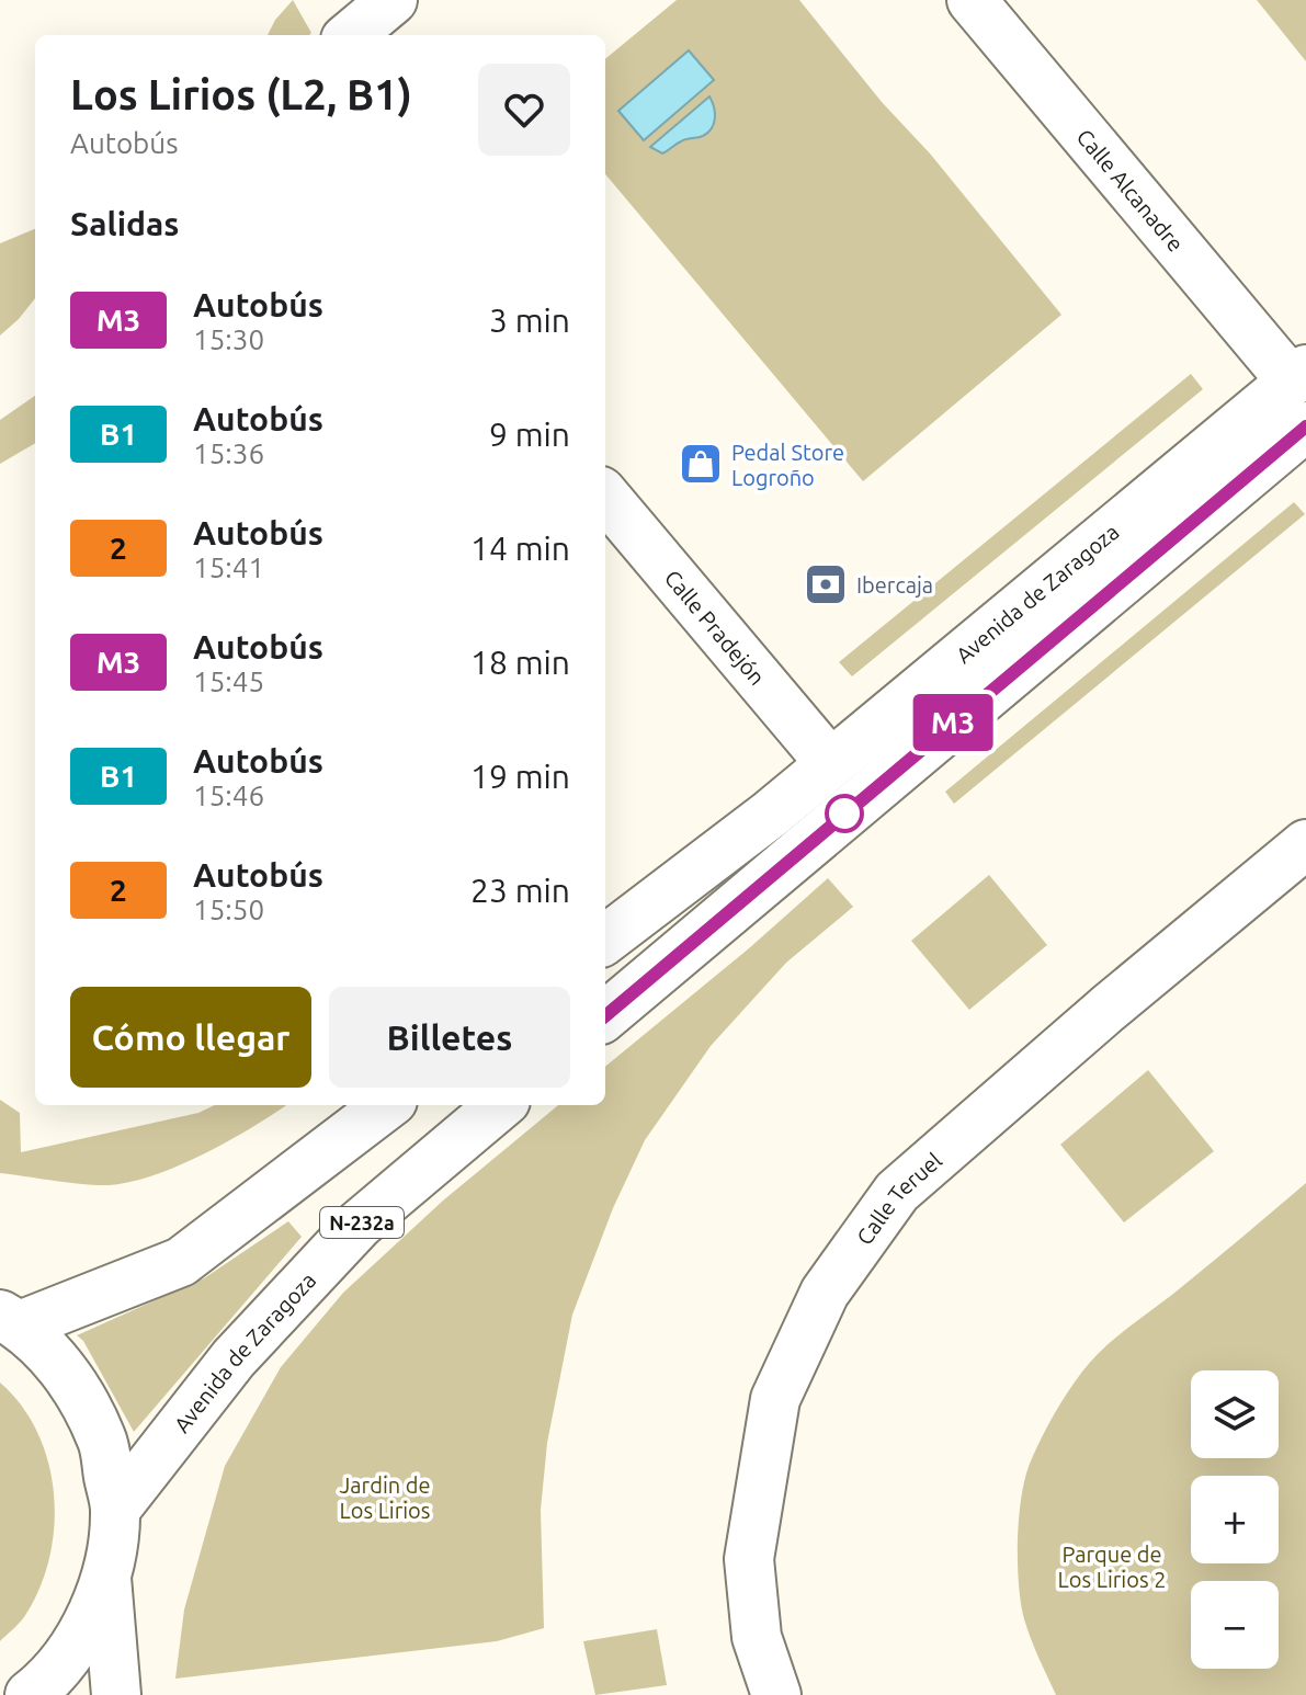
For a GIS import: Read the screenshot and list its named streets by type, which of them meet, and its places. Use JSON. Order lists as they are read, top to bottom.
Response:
{
  "streets": {
    "main road": [
      "Calle Alcanadre",
      "Avenida de Zaragoza",
      "Calle Pradejón",
      "Calle Teruel",
      "N-232a"
    ]
  },
  "crossings": [
    ["Calle Alcanadre", "Avenida de Zaragoza"],
    ["Avenida de Zaragoza", "Calle Pradejón"]
  ],
  "parks": ["Jardin de Los Lirios", "Parque de Los Lirios 2"],
  "places": {
    "shop": ["Pedal Store Logroño"],
    "bank": ["Ibercaja"]
  },
  "lines": ["bus line M3"],
  "page": {
    "on_map": "M3",
    "heading": [
      ["Los Lirios (L2, B1)", "Autobús"],
      "Salidas"
    ],
    "list": [
      {
        "mark": "M3",
        "name": "Autobús",
        "note": "15:30",
        "value": "3 min"
      },
      {
        "mark": "B1",
        "name": "Autobús",
        "note": "15:36",
        "value": "9 min"
      },
      {
        "mark": "2",
        "name": "Autobús",
        "note": "15:41",
        "value": "14 min"
      },
      {
        "mark": "M3",
        "name": "Autobús",
        "note": "15:45",
        "value": "18 min"
      },
      {
        "mark": "B1",
        "name": "Autobús",
        "note": "15:46",
        "value": "19 min"
      },
      {
        "mark": "2",
        "name": "Autobús",
        "note": "15:50",
        "value": "23 min"
      }
    ],
    "buttons": ["Cómo llegar", "Billetes"],
    "map_buttons": ["+", "−"]
  }
}
